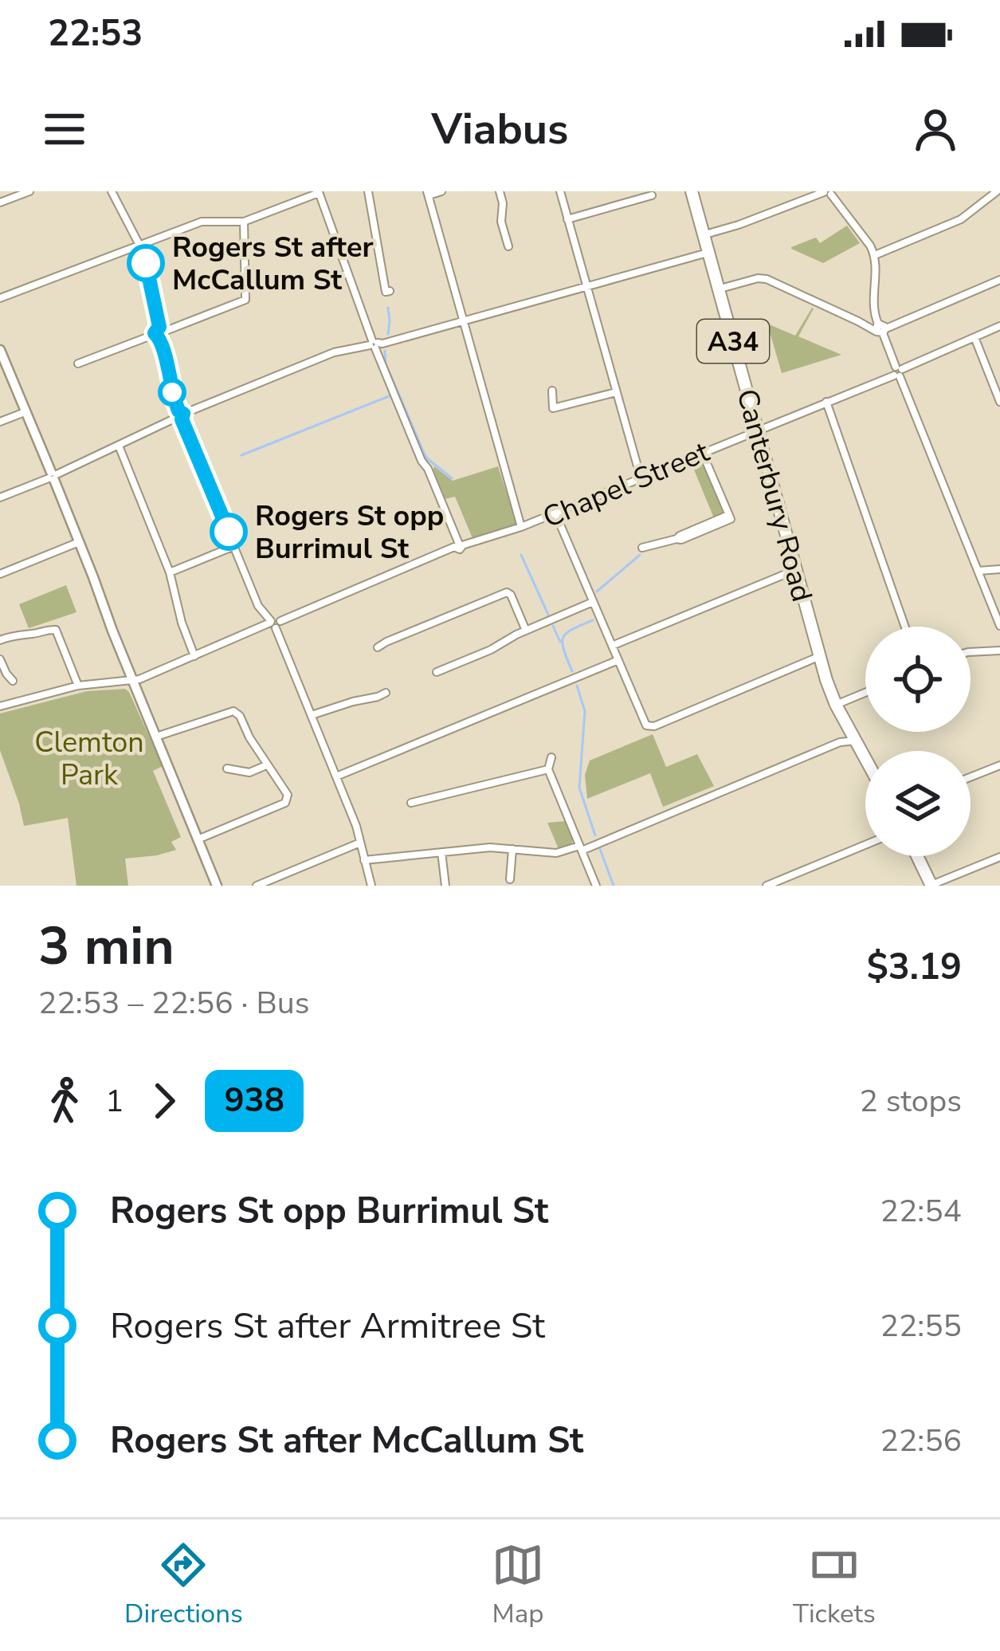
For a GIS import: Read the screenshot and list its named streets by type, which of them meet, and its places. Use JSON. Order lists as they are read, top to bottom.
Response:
{
  "streets": {
    "highway": ["A34", "Canterbury Road"],
    "street": ["Chapel Street"]
  },
  "crossings": [
    ["Chapel Street", "Canterbury Road"]
  ],
  "parks": ["Clemton Park"],
  "places": ["Rogers St after McCallum St", "Rogers St opp Burrimul St"],
  "lines": ["bus line 938"],
  "page": {
    "status": "22:53",
    "header": "Viabus",
    "heading": ["3 min", "22:53 – 22:56 · Bus", "$3.19"],
    "legs": ["1", "938", "2 stops"],
    "list": [
      {
        "name": "Rogers St opp Burrimul St",
        "value": "22:54"
      },
      {
        "name": "Rogers St after Armitree St",
        "value": "22:55"
      },
      {
        "name": "Rogers St after McCallum St",
        "value": "22:56"
      }
    ],
    "tabs": ["Directions", "Map", "Tickets"]
  }
}
